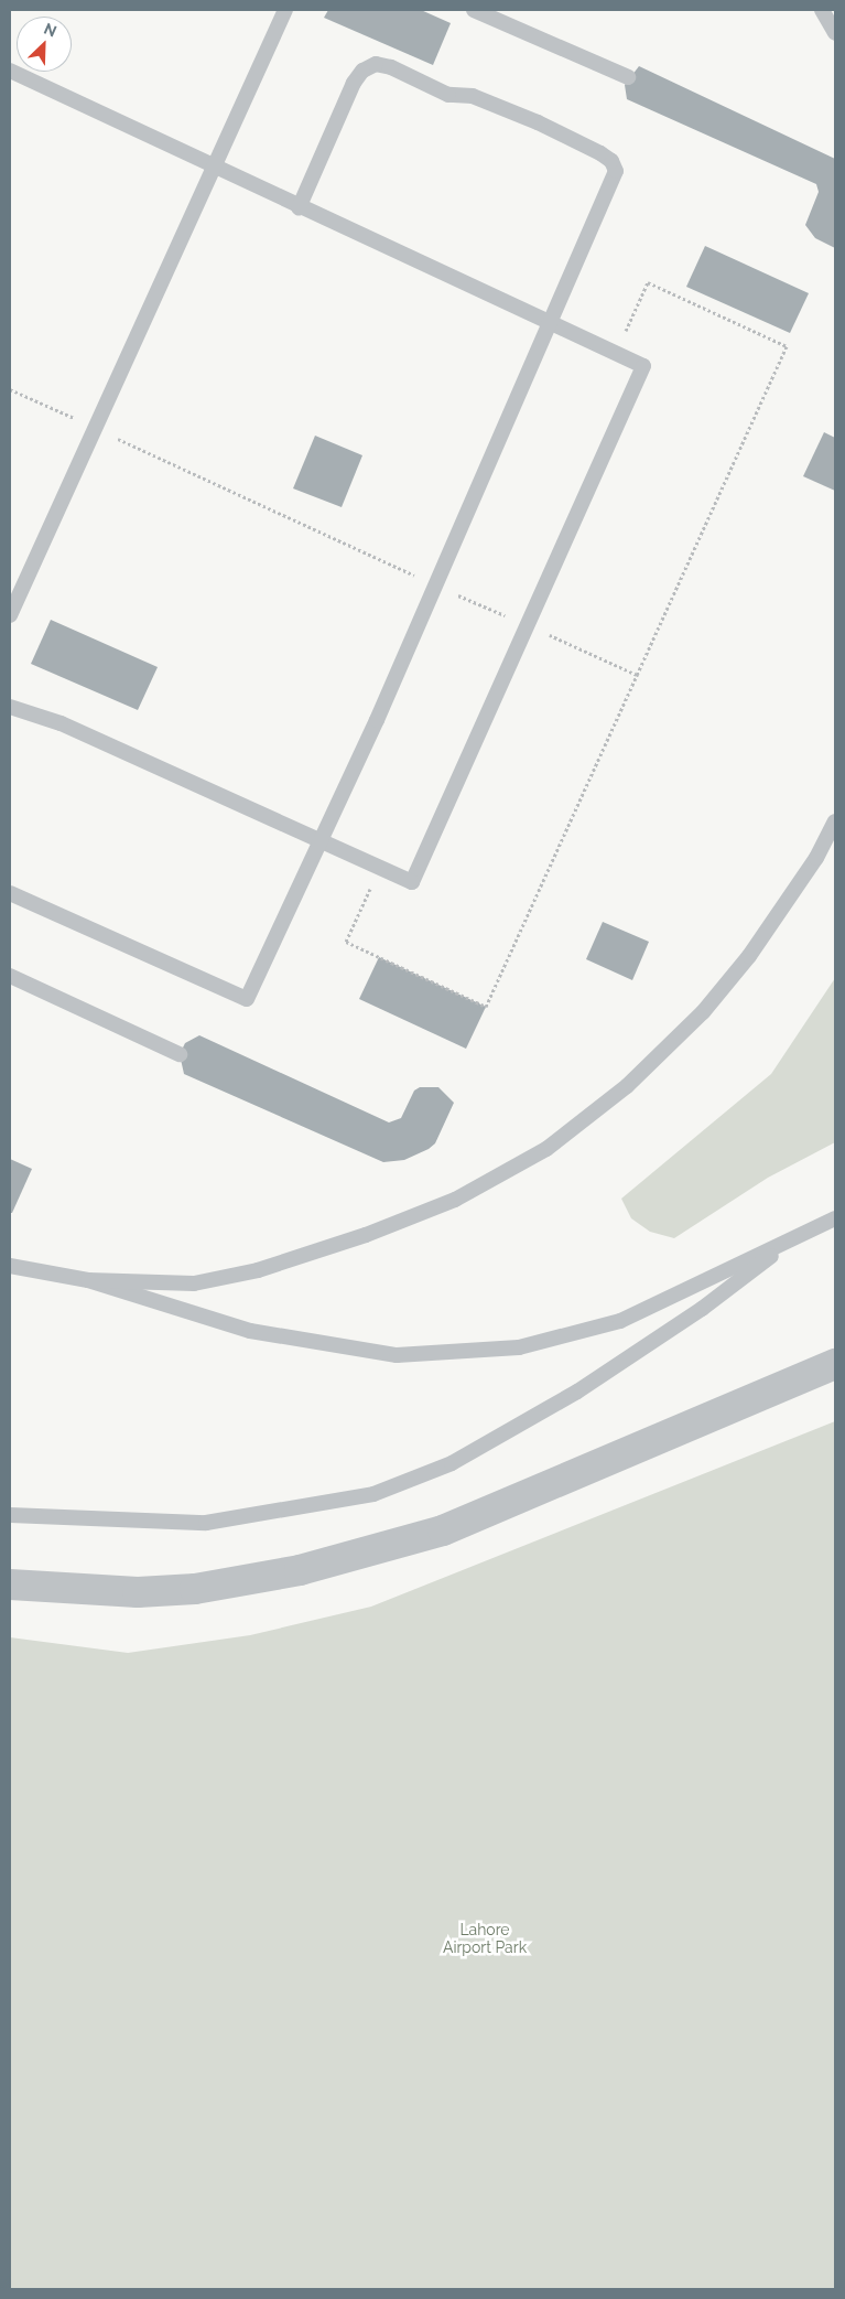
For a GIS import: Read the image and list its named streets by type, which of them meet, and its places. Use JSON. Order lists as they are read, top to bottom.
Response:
{
  "parks": ["Lahore Airport Park"],
  "north": "top right"
}
